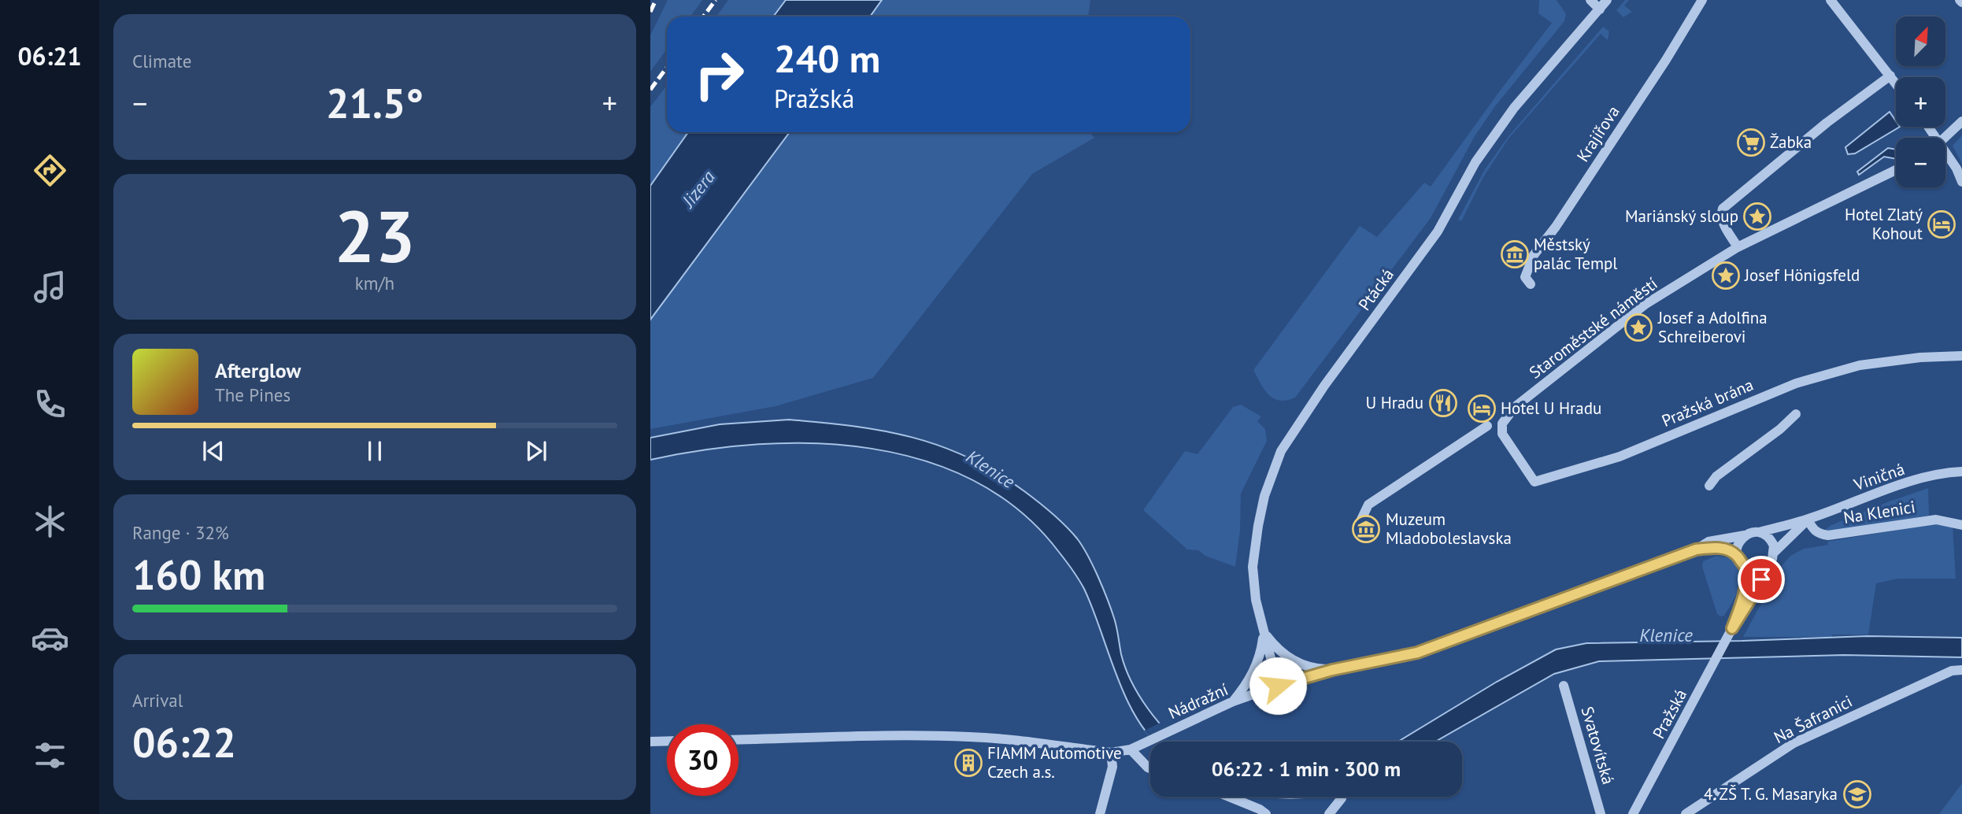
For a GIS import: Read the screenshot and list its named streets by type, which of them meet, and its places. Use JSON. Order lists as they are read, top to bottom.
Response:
{
  "streets": {
    "street": [
      "Krajířova",
      "Ptácká",
      "Staroměstské náměstí",
      "Pražská brána",
      "Viničná",
      "Na Klenici",
      "Nádražní",
      "Pražská",
      "Na Šafranici",
      "Svatovítská"
    ]
  },
  "crossings": [
    ["Ptácká", "Nádražní"],
    ["Staroměstské náměstí", "Pražská brána"],
    ["Viničná", "Na Klenici"],
    ["Viničná", "Nádražní"],
    ["Viničná", "Pražská"],
    ["Nádražní", "Pražská"]
  ],
  "water": ["Jizera", "Klenice"],
  "places": {
    "supermarket": ["Žabka"],
    "place": ["Mariánský sloup", "Josef Hönigsfeld", "Josef a Adolfina Schreiberovi"],
    "hotel": ["Hotel Zlatý Kohout", "Hotel U Hradu"],
    "museum": ["Městský palác Templ", "Muzeum Mladoboleslavska"],
    "restaurant": ["U Hradu"],
    "building": ["FIAMM Automotive Czech a.s."],
    "school or university": ["4. ZŠ T. G. Masaryka"]
  },
  "north": "top right",
  "page": {
    "tabs": "06:21",
    "tile": [
      "Climate",
      ["23", "km/h"],
      ["Range · 32%", "160 km"],
      ["Arrival", "06:22"]
    ],
    "map_buttons": ["+", "−"],
    "turn": ["240 m", "Pražská"],
    "heat": ["−", "21.5°", "+"],
    "song": ["Afterglow", "The Pines"],
    "limit": "30",
    "trip": "06:22 · 1 min · 300 m"
  }
}
